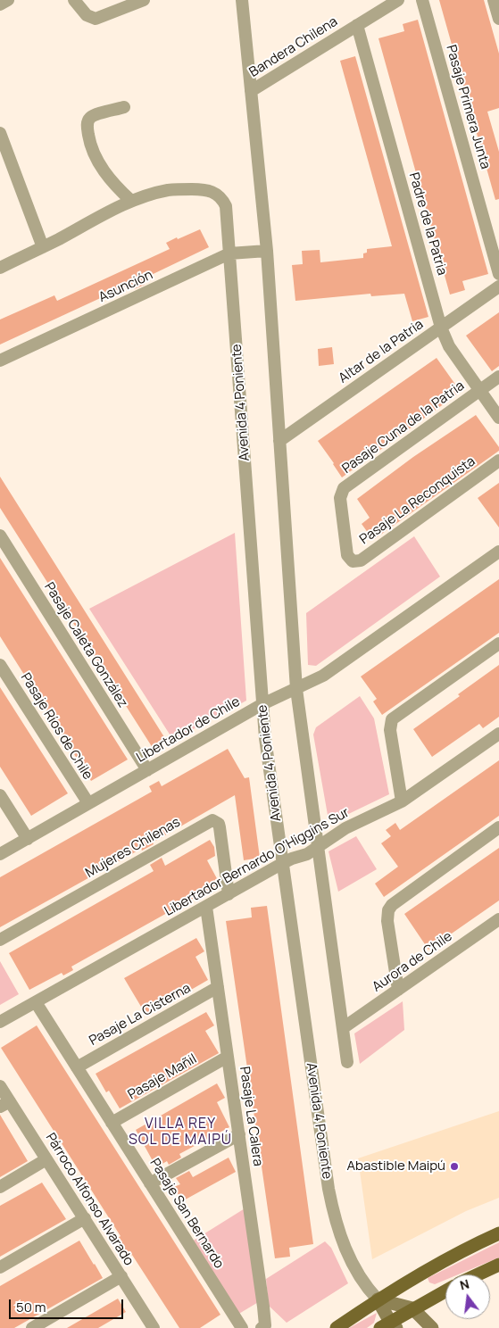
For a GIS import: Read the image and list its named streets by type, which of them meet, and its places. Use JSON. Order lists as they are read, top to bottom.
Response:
{
  "streets": {
    "street": [
      "Bandera Chilena",
      "Pasaje Primera Junta",
      "Padre de la Patria",
      "Asunción",
      "Altar de la Patria",
      "Avenida 4 Poniente",
      "Pasaje Cuna de la Patria",
      "Pasaje La Reconquista",
      "Pasaje Caleta González",
      "Pasaje Ríos de Chile",
      "Libertador de Chile",
      "Mujeres Chilenas",
      "Libertador Bernardo O'Higgins Sur",
      "Aurora de Chile",
      "Pasaje La Cisterna",
      "Pasaje Mañil",
      "Pasaje La Calera",
      "Párroco Alfonso Alvarado",
      "Pasaje San Bernardo"
    ]
  },
  "crossings": [
    ["Bandera Chilena", "Padre de la Patria"],
    ["Padre de la Patria", "Altar de la Patria"],
    ["Padre de la Patria", "Pasaje Cuna de la Patria"],
    ["Asunción", "Avenida 4 Poniente"],
    ["Avenida 4 Poniente", "Libertador de Chile"],
    ["Avenida 4 Poniente", "Libertador Bernardo O'Higgins Sur"],
    ["Pasaje Cuna de la Patria", "Pasaje La Reconquista"],
    ["Pasaje Caleta González", "Libertador de Chile"],
    ["Pasaje Ríos de Chile", "Libertador de Chile"],
    ["Mujeres Chilenas", "Libertador Bernardo O'Higgins Sur"],
    ["Libertador Bernardo O'Higgins Sur", "Pasaje La Calera"],
    ["Libertador Bernardo O'Higgins Sur", "Pasaje San Bernardo"],
    ["Pasaje La Cisterna", "Pasaje La Calera"],
    ["Pasaje La Cisterna", "Pasaje San Bernardo"],
    ["Pasaje Mañil", "Pasaje La Calera"],
    ["Pasaje Mañil", "Pasaje San Bernardo"]
  ],
  "districts": ["VILLA REY SOL DE MAIPÚ"],
  "places": ["Abastible Maipú"],
  "scale_bar": "50 m",
  "north": "top"
}
